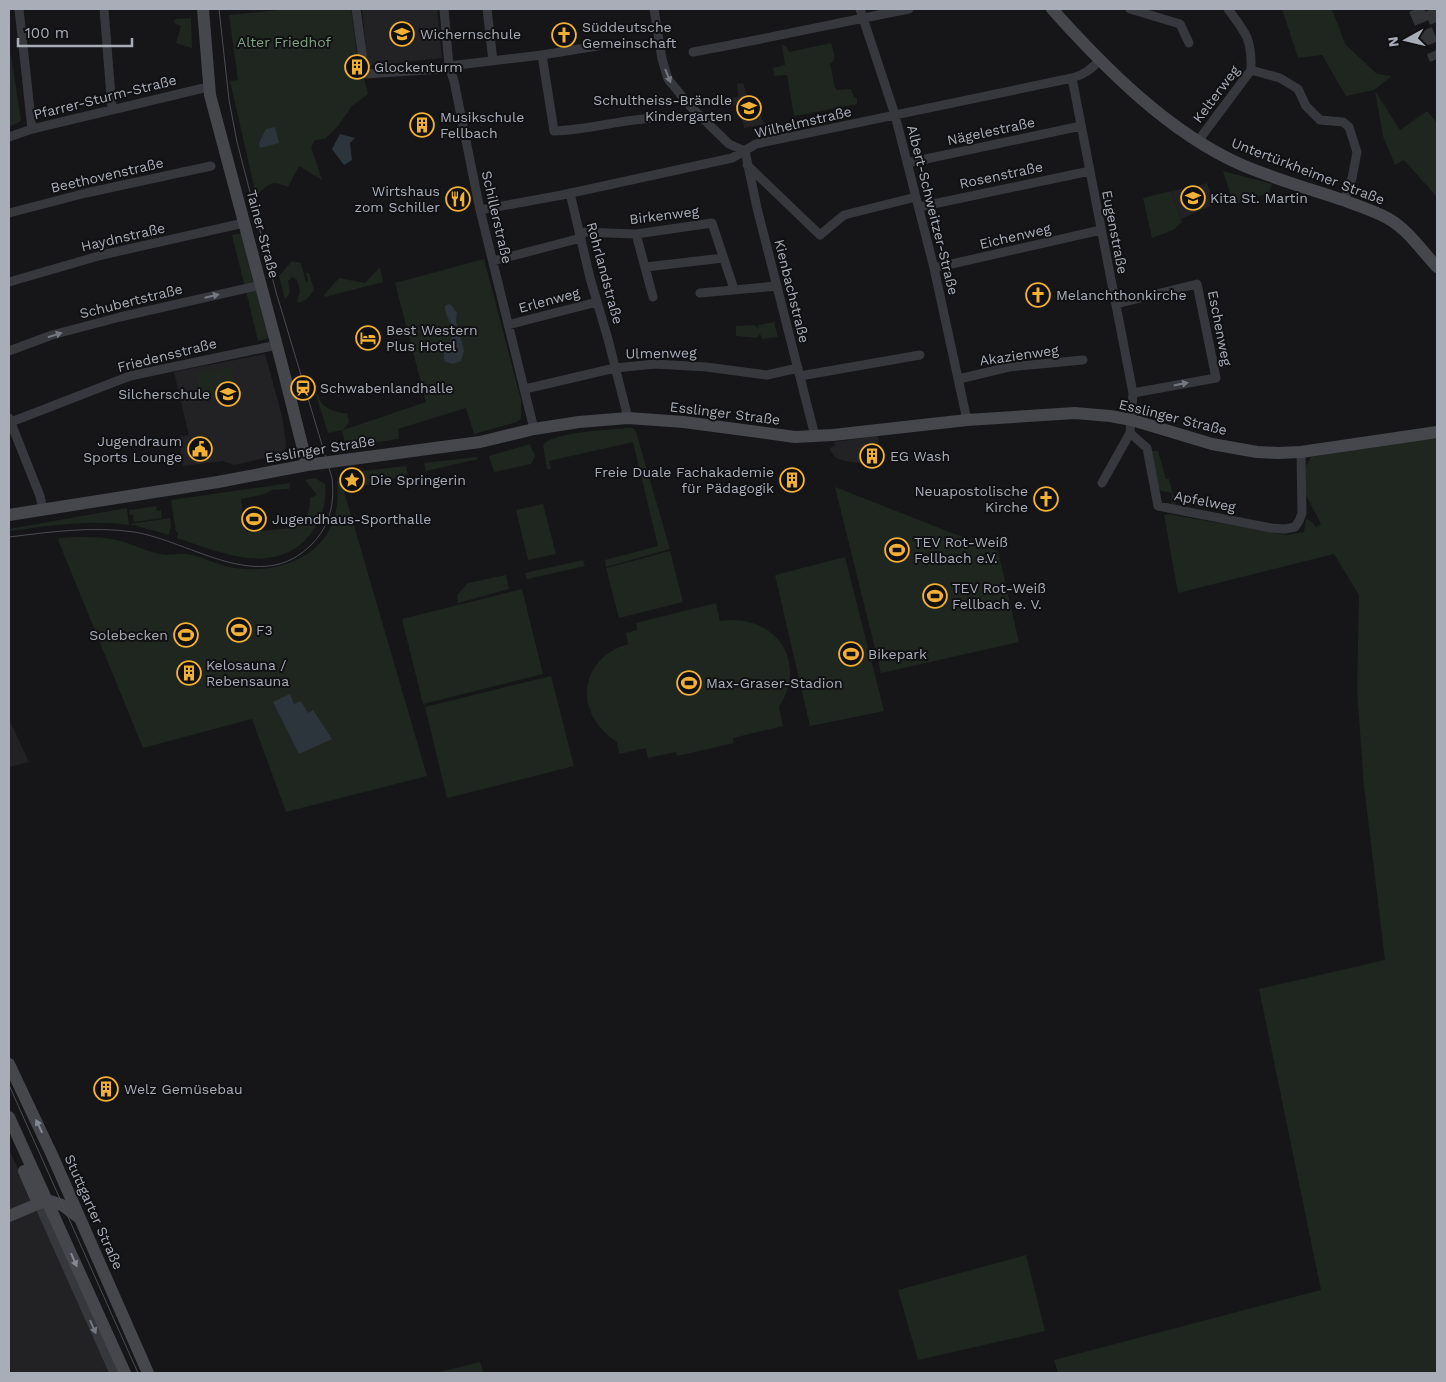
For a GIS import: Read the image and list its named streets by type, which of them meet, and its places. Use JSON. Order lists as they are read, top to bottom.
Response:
{
  "streets": {
    "main road": [
      "Untertürkheimer Straße",
      "Tainer Straße",
      "Esslinger Straße",
      "Stuttgarter Straße"
    ],
    "street": [
      "Kelterweg",
      "Pfarrer-Sturm-Straße",
      "Wilhelmstraße",
      "Nägelestraße",
      "Beethovenstraße",
      "Rosenstraße",
      "Albert-Schweitzer-Straße",
      "Birkenweg",
      "Schillerstraße",
      "Eugenstraße",
      "Eichenweg",
      "Haydnstraße",
      "Rohrlandstraße",
      "Kienbachstraße",
      "Erlenweg",
      "Schubertstraße",
      "Eschenweg",
      "Ulmenweg",
      "Friedensstraße",
      "Akazienweg",
      "Apfelweg"
    ]
  },
  "crossings": [
    ["Kelterweg", "Untertürkheimer Straße"],
    ["Pfarrer-Sturm-Straße", "Tainer Straße"],
    ["Wilhelmstraße", "Untertürkheimer Straße"],
    ["Wilhelmstraße", "Albert-Schweitzer-Straße"],
    ["Wilhelmstraße", "Schillerstraße"],
    ["Wilhelmstraße", "Eugenstraße"],
    ["Wilhelmstraße", "Rohrlandstraße"],
    ["Wilhelmstraße", "Kienbachstraße"],
    ["Nägelestraße", "Albert-Schweitzer-Straße"],
    ["Nägelestraße", "Eugenstraße"],
    ["Rosenstraße", "Albert-Schweitzer-Straße"],
    ["Rosenstraße", "Eugenstraße"],
    ["Albert-Schweitzer-Straße", "Eichenweg"],
    ["Albert-Schweitzer-Straße", "Akazienweg"],
    ["Albert-Schweitzer-Straße", "Esslinger Straße"],
    ["Birkenweg", "Schillerstraße"],
    ["Birkenweg", "Rohrlandstraße"],
    ["Schillerstraße", "Erlenweg"],
    ["Schillerstraße", "Ulmenweg"],
    ["Schillerstraße", "Esslinger Straße"],
    ["Eugenstraße", "Eichenweg"],
    ["Eugenstraße", "Eschenweg"],
    ["Eugenstraße", "Esslinger Straße"],
    ["Eugenstraße", "Apfelweg"],
    ["Tainer Straße", "Haydnstraße"],
    ["Tainer Straße", "Schubertstraße"],
    ["Tainer Straße", "Friedensstraße"],
    ["Tainer Straße", "Esslinger Straße"],
    ["Rohrlandstraße", "Erlenweg"],
    ["Rohrlandstraße", "Ulmenweg"],
    ["Rohrlandstraße", "Esslinger Straße"],
    ["Kienbachstraße", "Ulmenweg"],
    ["Kienbachstraße", "Esslinger Straße"],
    ["Esslinger Straße", "Apfelweg"]
  ],
  "one_way": ["Schubertstraße"],
  "parks": ["Alter Friedhof"],
  "places": {
    "school or university": [
      "Wichernschule",
      "Schultheiss-Brändle Kindergarten",
      "Kita St. Martin",
      "Silcherschule"
    ],
    "church": ["Süddeutsche Gemeinschaft", "Melanchthonkirche", "Neuapostolische Kirche"],
    "building": [
      "Glockenturm",
      "Musikschule Fellbach",
      "EG Wash",
      "Freie Duale Fachakademie für Pädagogik",
      "Kelosauna / Rebensauna",
      "Welz Gemüsebau"
    ],
    "restaurant": ["Wirtshaus zom Schiller"],
    "hotel": ["Best Western Plus Hotel"],
    "station": ["Schwabenlandhalle"],
    "public building": ["Jugendraum Sports Lounge"],
    "place": ["Die Springerin"],
    "sports": [
      "Jugendhaus-Sporthalle",
      "TEV Rot-Weiß Fellbach e.V.",
      "TEV Rot-Weiß Fellbach e. V.",
      "F3",
      "Solebecken",
      "Bikepark",
      "Max-Graser-Stadion"
    ]
  },
  "scale_bar": "100 m",
  "north": "left"
}
